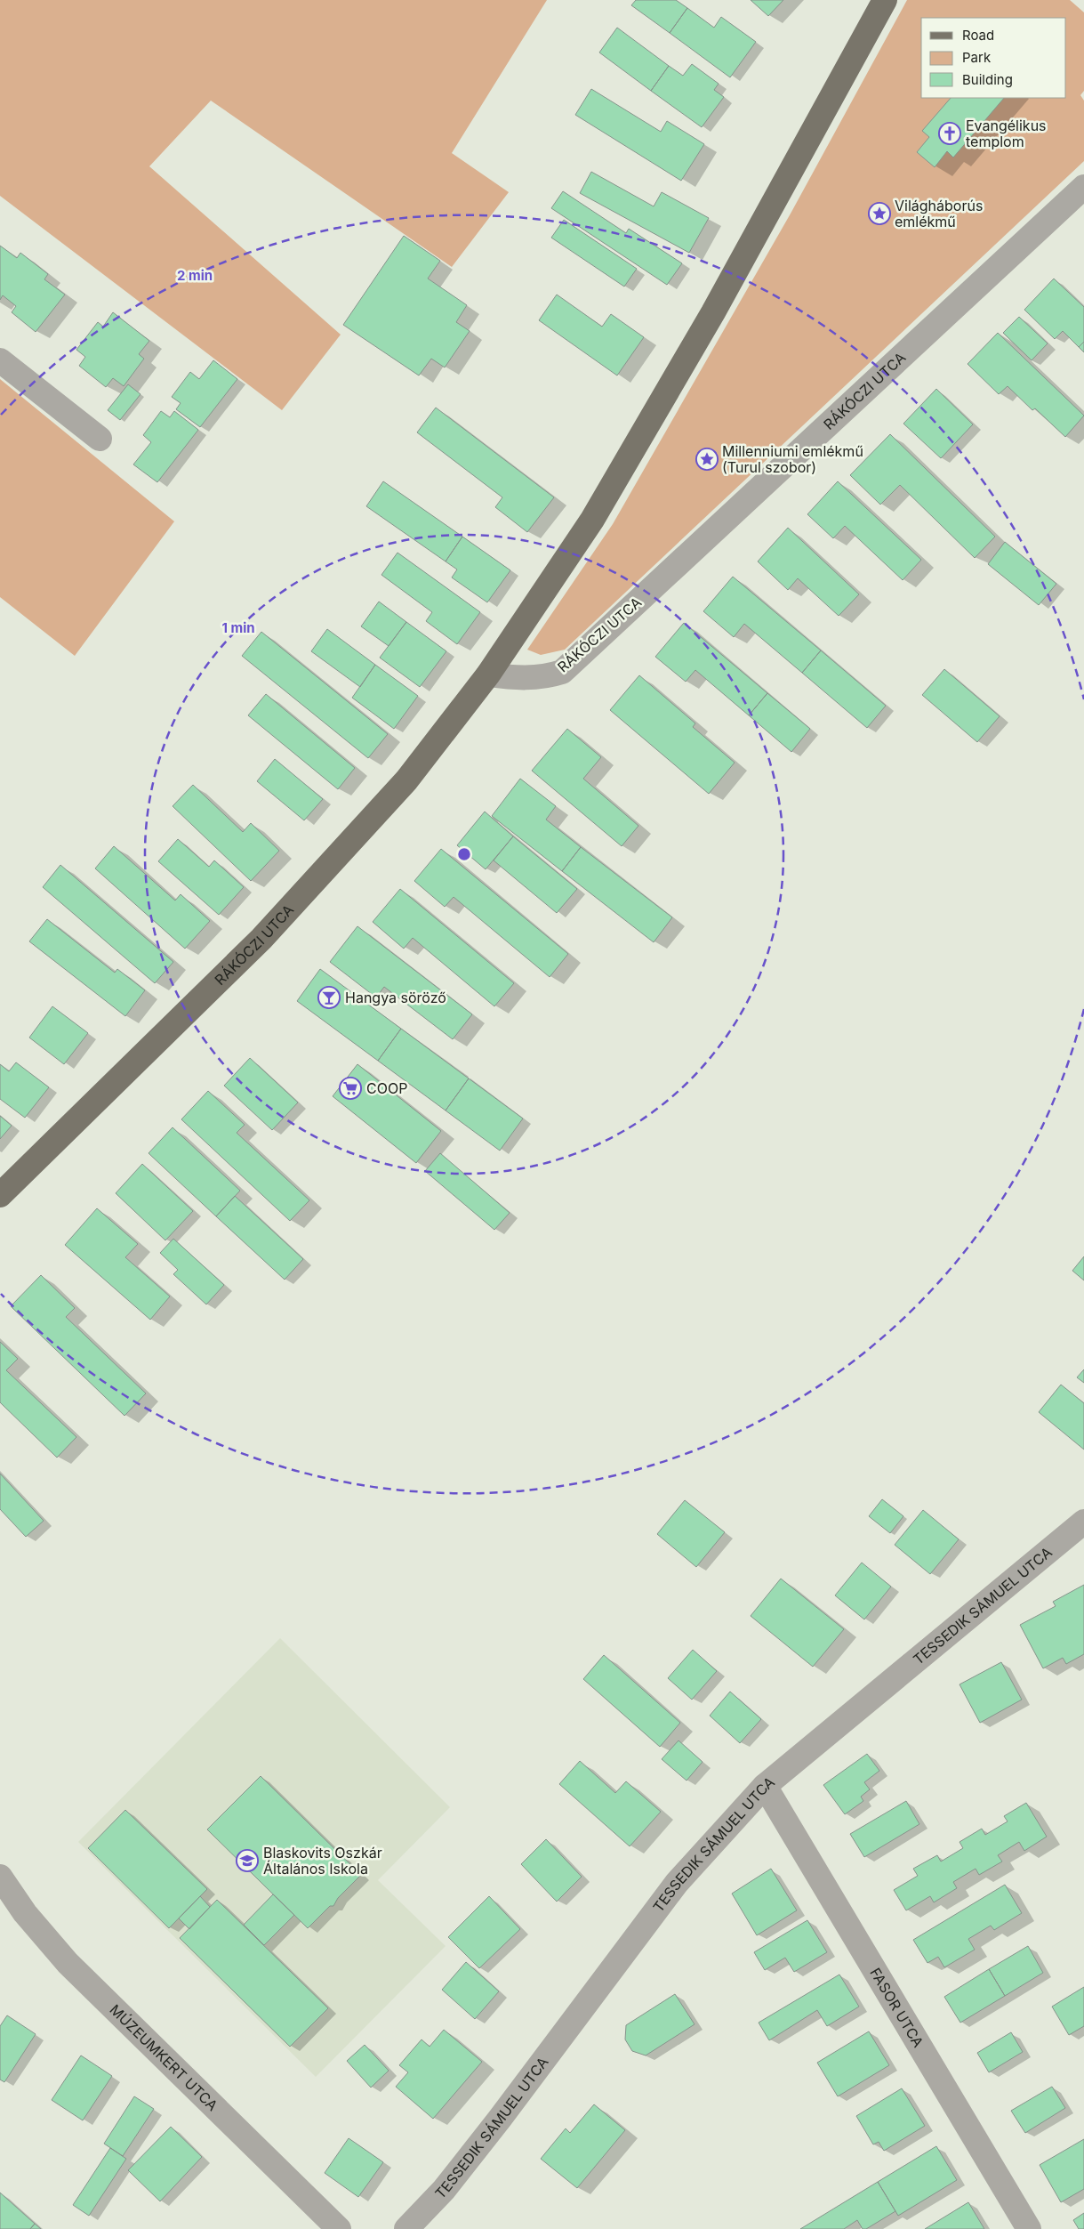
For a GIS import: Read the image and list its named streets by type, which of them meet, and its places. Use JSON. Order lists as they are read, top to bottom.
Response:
{
  "streets": {
    "main road": ["RÁKÓCZI UTCA"],
    "street": ["TESSEDIK SÁMUEL UTCA", "FASOR UTCA", "MÚZEUMKERT UTCA"]
  },
  "crossings": [
    ["TESSEDIK SÁMUEL UTCA", "FASOR UTCA"]
  ],
  "places": {
    "church": ["Evangélikus templom"],
    "place": ["Világháborús emlékmű", "Millenniumi emlékmű (Turul szobor)"],
    "bar": ["Hangya söröző"],
    "supermarket": ["COOP"],
    "school or university": ["Blaskovits Oszkár Általános Iskola"]
  },
  "legend": ["Road", "Park", "Building"],
  "rings": ["2 min", "1 min"]
}
